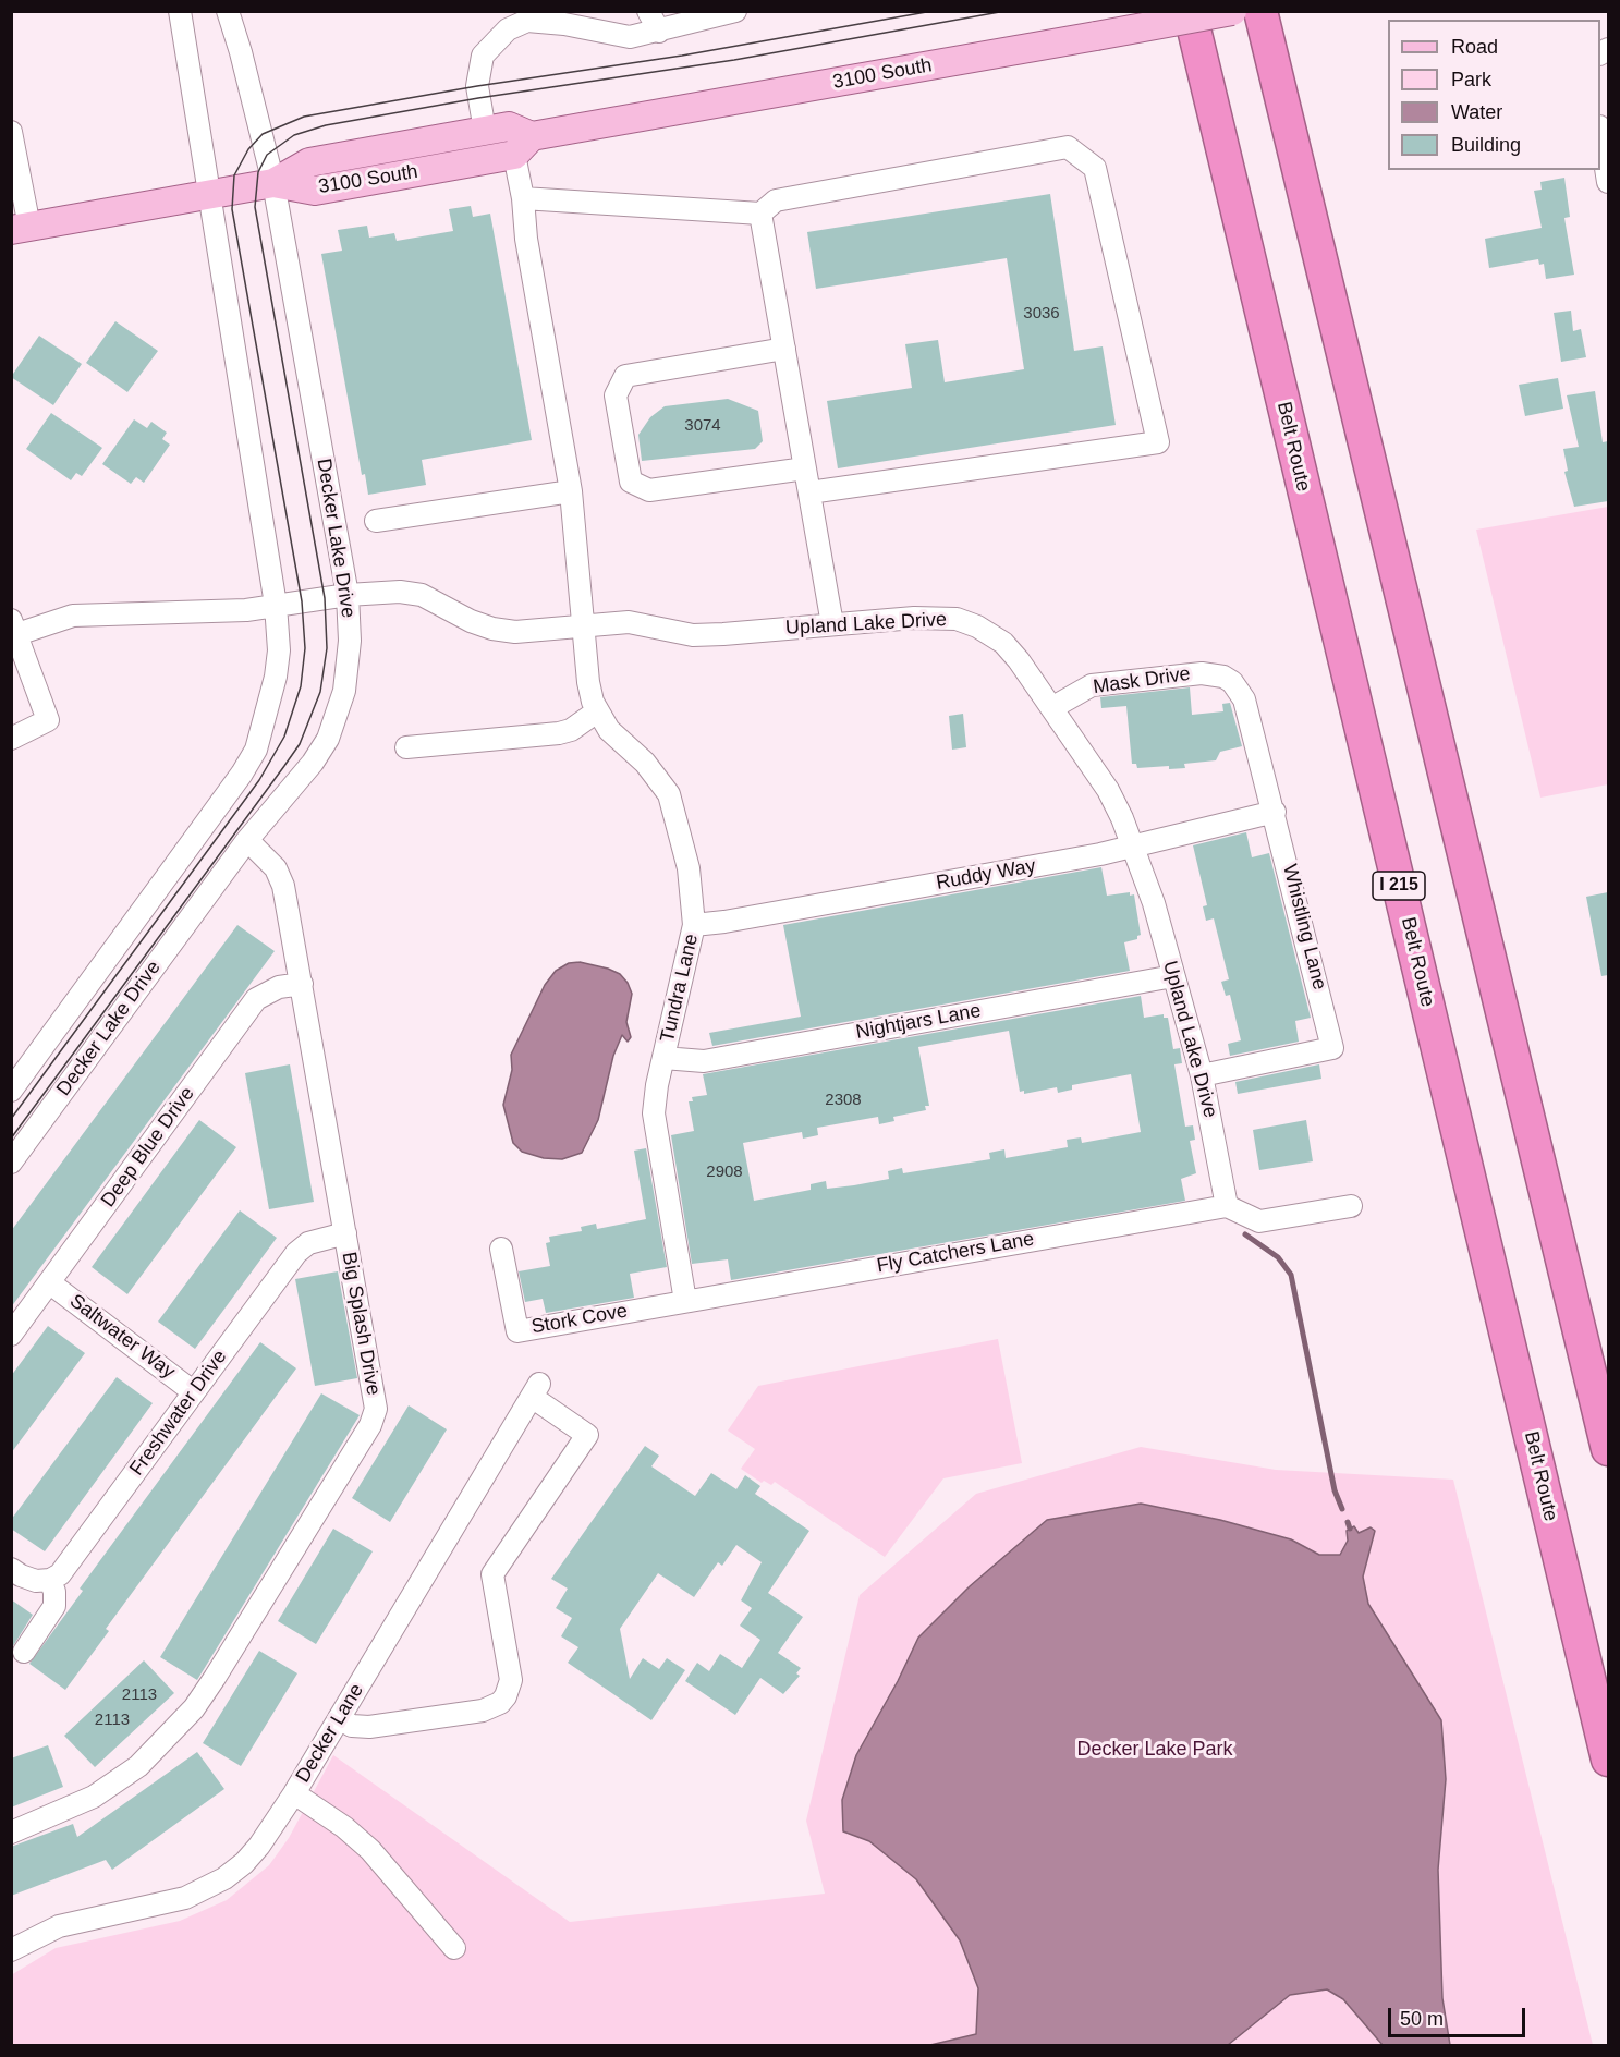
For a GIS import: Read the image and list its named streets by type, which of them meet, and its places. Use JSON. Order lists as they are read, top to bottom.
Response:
{
  "streets": {
    "highway": ["Belt Route", "I 215"],
    "main road": ["3100 South"],
    "street": [
      "Decker Lake Drive",
      "Upland Lake Drive",
      "Mask Drive",
      "Ruddy Way",
      "Whistling Lane",
      "Tundra Lane",
      "Nightjars Lane",
      "Deep Blue Drive",
      "Fly Catchers Lane",
      "Stork Cove",
      "Big Splash Drive",
      "Saltwater Way",
      "Freshwater Drive",
      "Decker Lane"
    ]
  },
  "crossings": [
    ["3100 South", "Decker Lake Drive"],
    ["3100 South", "Tundra Lane"],
    ["Decker Lake Drive", "Upland Lake Drive"],
    ["Decker Lake Drive", "Big Splash Drive"],
    ["Upland Lake Drive", "Mask Drive"],
    ["Upland Lake Drive", "Ruddy Way"],
    ["Upland Lake Drive", "Whistling Lane"],
    ["Upland Lake Drive", "Tundra Lane"],
    ["Upland Lake Drive", "Nightjars Lane"],
    ["Upland Lake Drive", "Fly Catchers Lane"],
    ["Mask Drive", "Whistling Lane"],
    ["Ruddy Way", "Whistling Lane"],
    ["Ruddy Way", "Tundra Lane"],
    ["Tundra Lane", "Nightjars Lane"],
    ["Tundra Lane", "Fly Catchers Lane"],
    ["Tundra Lane", "Stork Cove"],
    ["Deep Blue Drive", "Big Splash Drive"],
    ["Deep Blue Drive", "Saltwater Way"],
    ["Fly Catchers Lane", "Stork Cove"],
    ["Big Splash Drive", "Freshwater Drive"],
    ["Saltwater Way", "Freshwater Drive"]
  ],
  "parks": ["Decker Lake Park"],
  "house_numbers": [
    "3036",
    "3074",
    "2308",
    "2908",
    "2113",
    "2113"
  ],
  "legend": [
    "Road",
    "Park",
    "Water",
    "Building"
  ],
  "scale_bar": "50 m"
}
